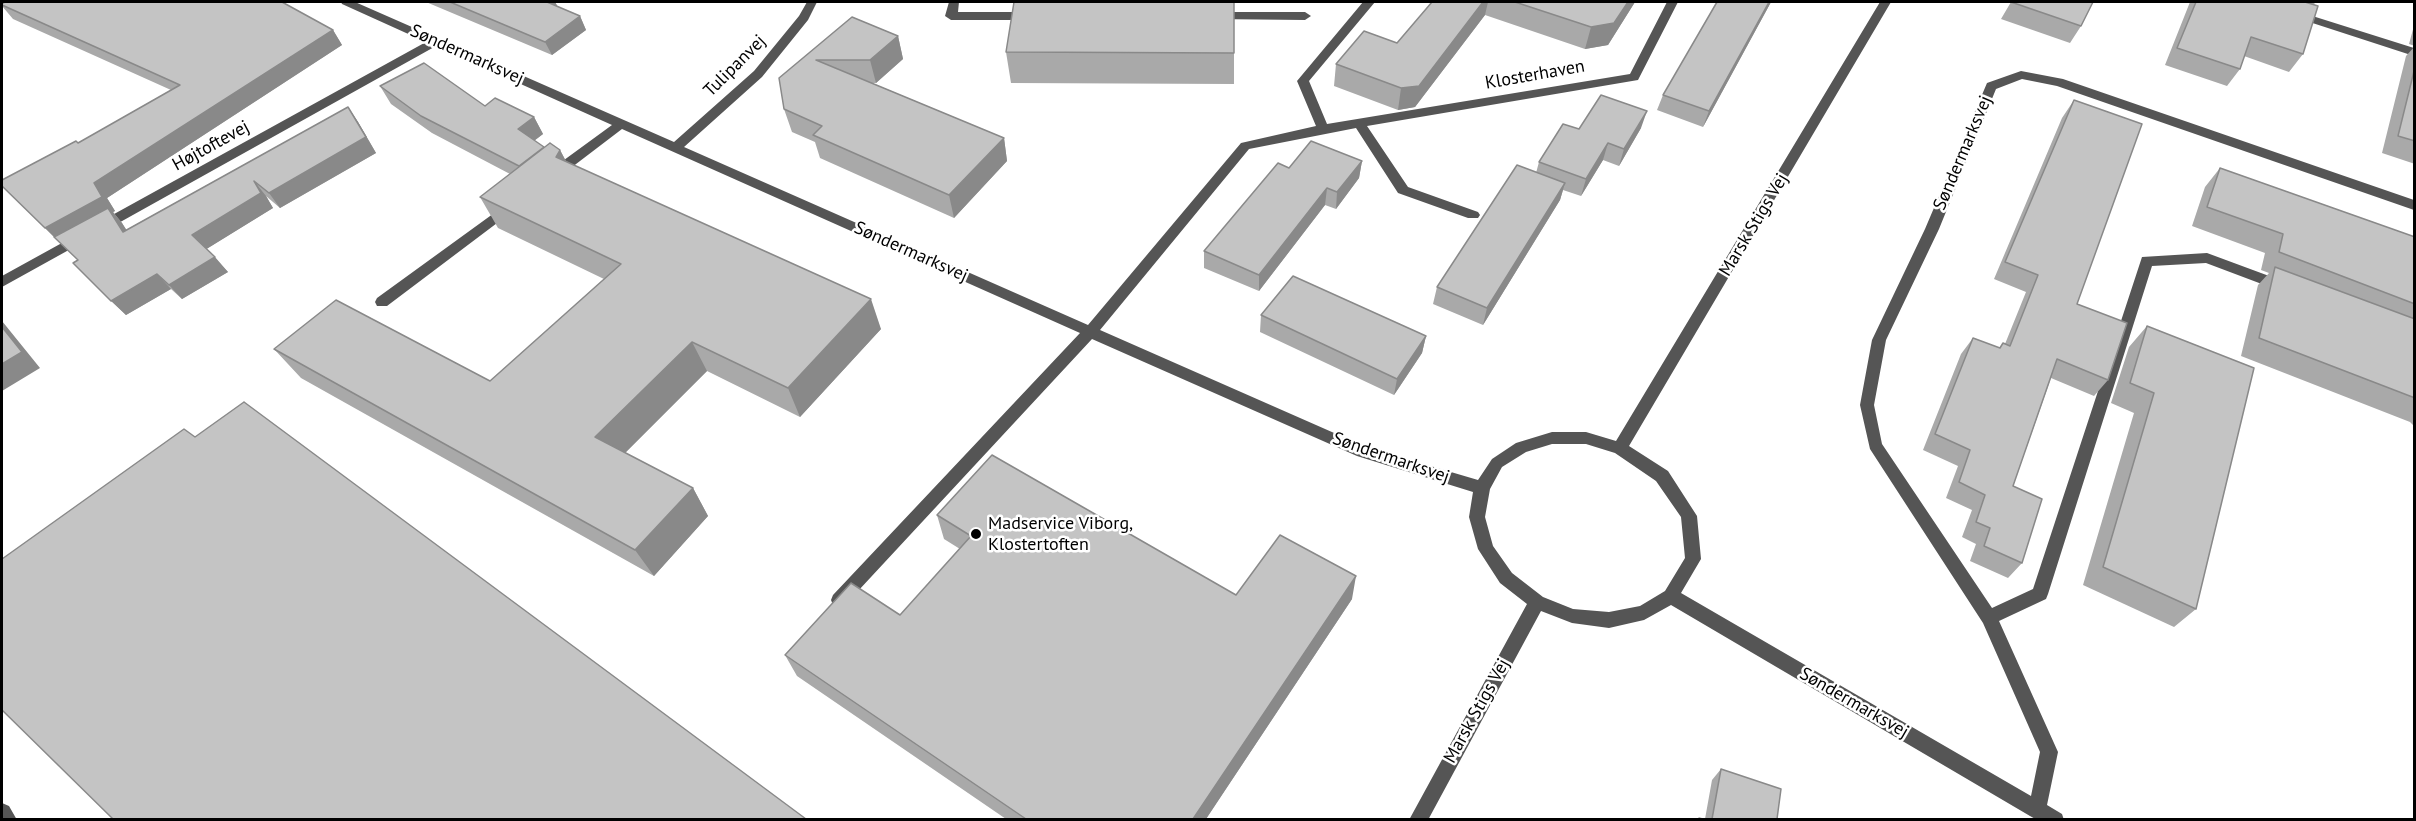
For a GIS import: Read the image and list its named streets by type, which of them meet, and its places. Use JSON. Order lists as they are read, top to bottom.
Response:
{
  "streets": {
    "street": [
      "Søndermarksvej",
      "Tulipanvej",
      "Klosterhaven",
      "Højtoftevej",
      "Marsk Stigs Vej"
    ]
  },
  "crossings": [
    ["Søndermarksvej", "Tulipanvej"],
    ["Søndermarksvej", "Klosterhaven"],
    ["Søndermarksvej", "Højtoftevej"],
    ["Søndermarksvej", "Marsk Stigs Vej"]
  ],
  "places": ["Madservice Viborg, Klostertoften"]
}
